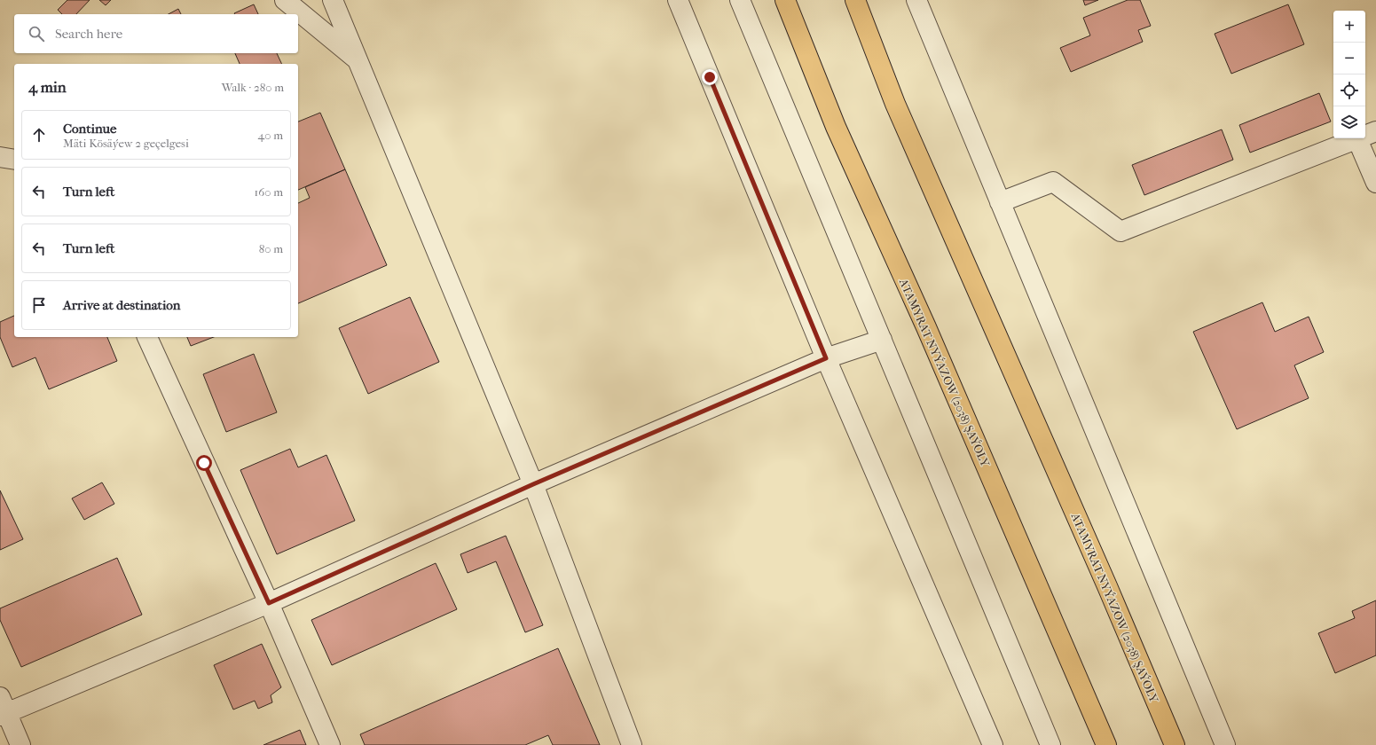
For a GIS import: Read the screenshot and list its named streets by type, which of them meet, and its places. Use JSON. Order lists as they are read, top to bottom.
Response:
{
  "streets": {
    "main road": ["ATAMYRAT NYÝAZOW (2038) ŞAÝOLY"]
  },
  "page": {
    "map_buttons": ["+", "−"],
    "search": "Search here",
    "heading": ["4 min", "Walk · 280 m"],
    "list": [
      ["Continue", "Mäti Kösäýew 2 geçelgesi", "40 m"],
      ["Turn left", "160 m"],
      ["Turn left", "80 m"],
      "Arrive at destination"
    ]
  }
}
